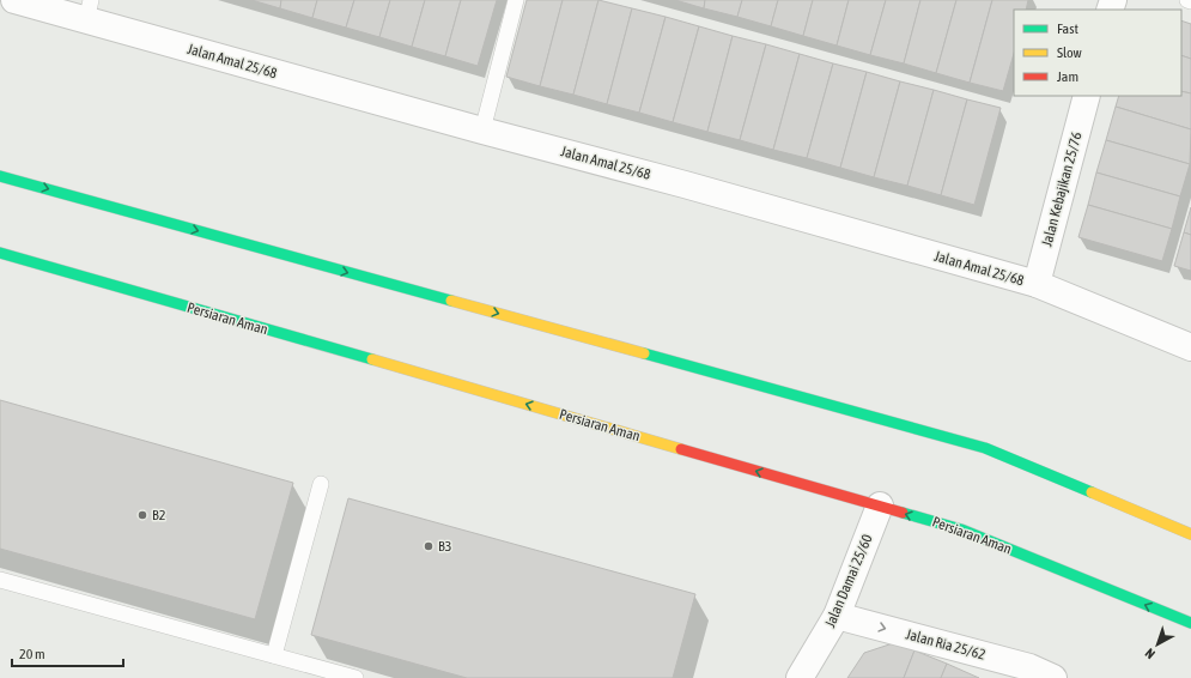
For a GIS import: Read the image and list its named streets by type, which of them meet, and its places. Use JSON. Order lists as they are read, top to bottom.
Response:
{
  "streets": {
    "street": [
      "Jalan Amal 25/68",
      "Jalan Kebajikan 25/76",
      "Persiaran Aman",
      "Jalan Damai 25/60",
      "Jalan Ria 25/62"
    ]
  },
  "crossings": [
    ["Jalan Amal 25/68", "Jalan Kebajikan 25/76"],
    ["Persiaran Aman", "Jalan Damai 25/60"],
    ["Jalan Damai 25/60", "Jalan Ria 25/62"]
  ],
  "places": ["B2", "B3"],
  "legend": ["Fast", "Slow", "Jam"],
  "scale_bar": "20 m",
  "north": "bottom left"
}
